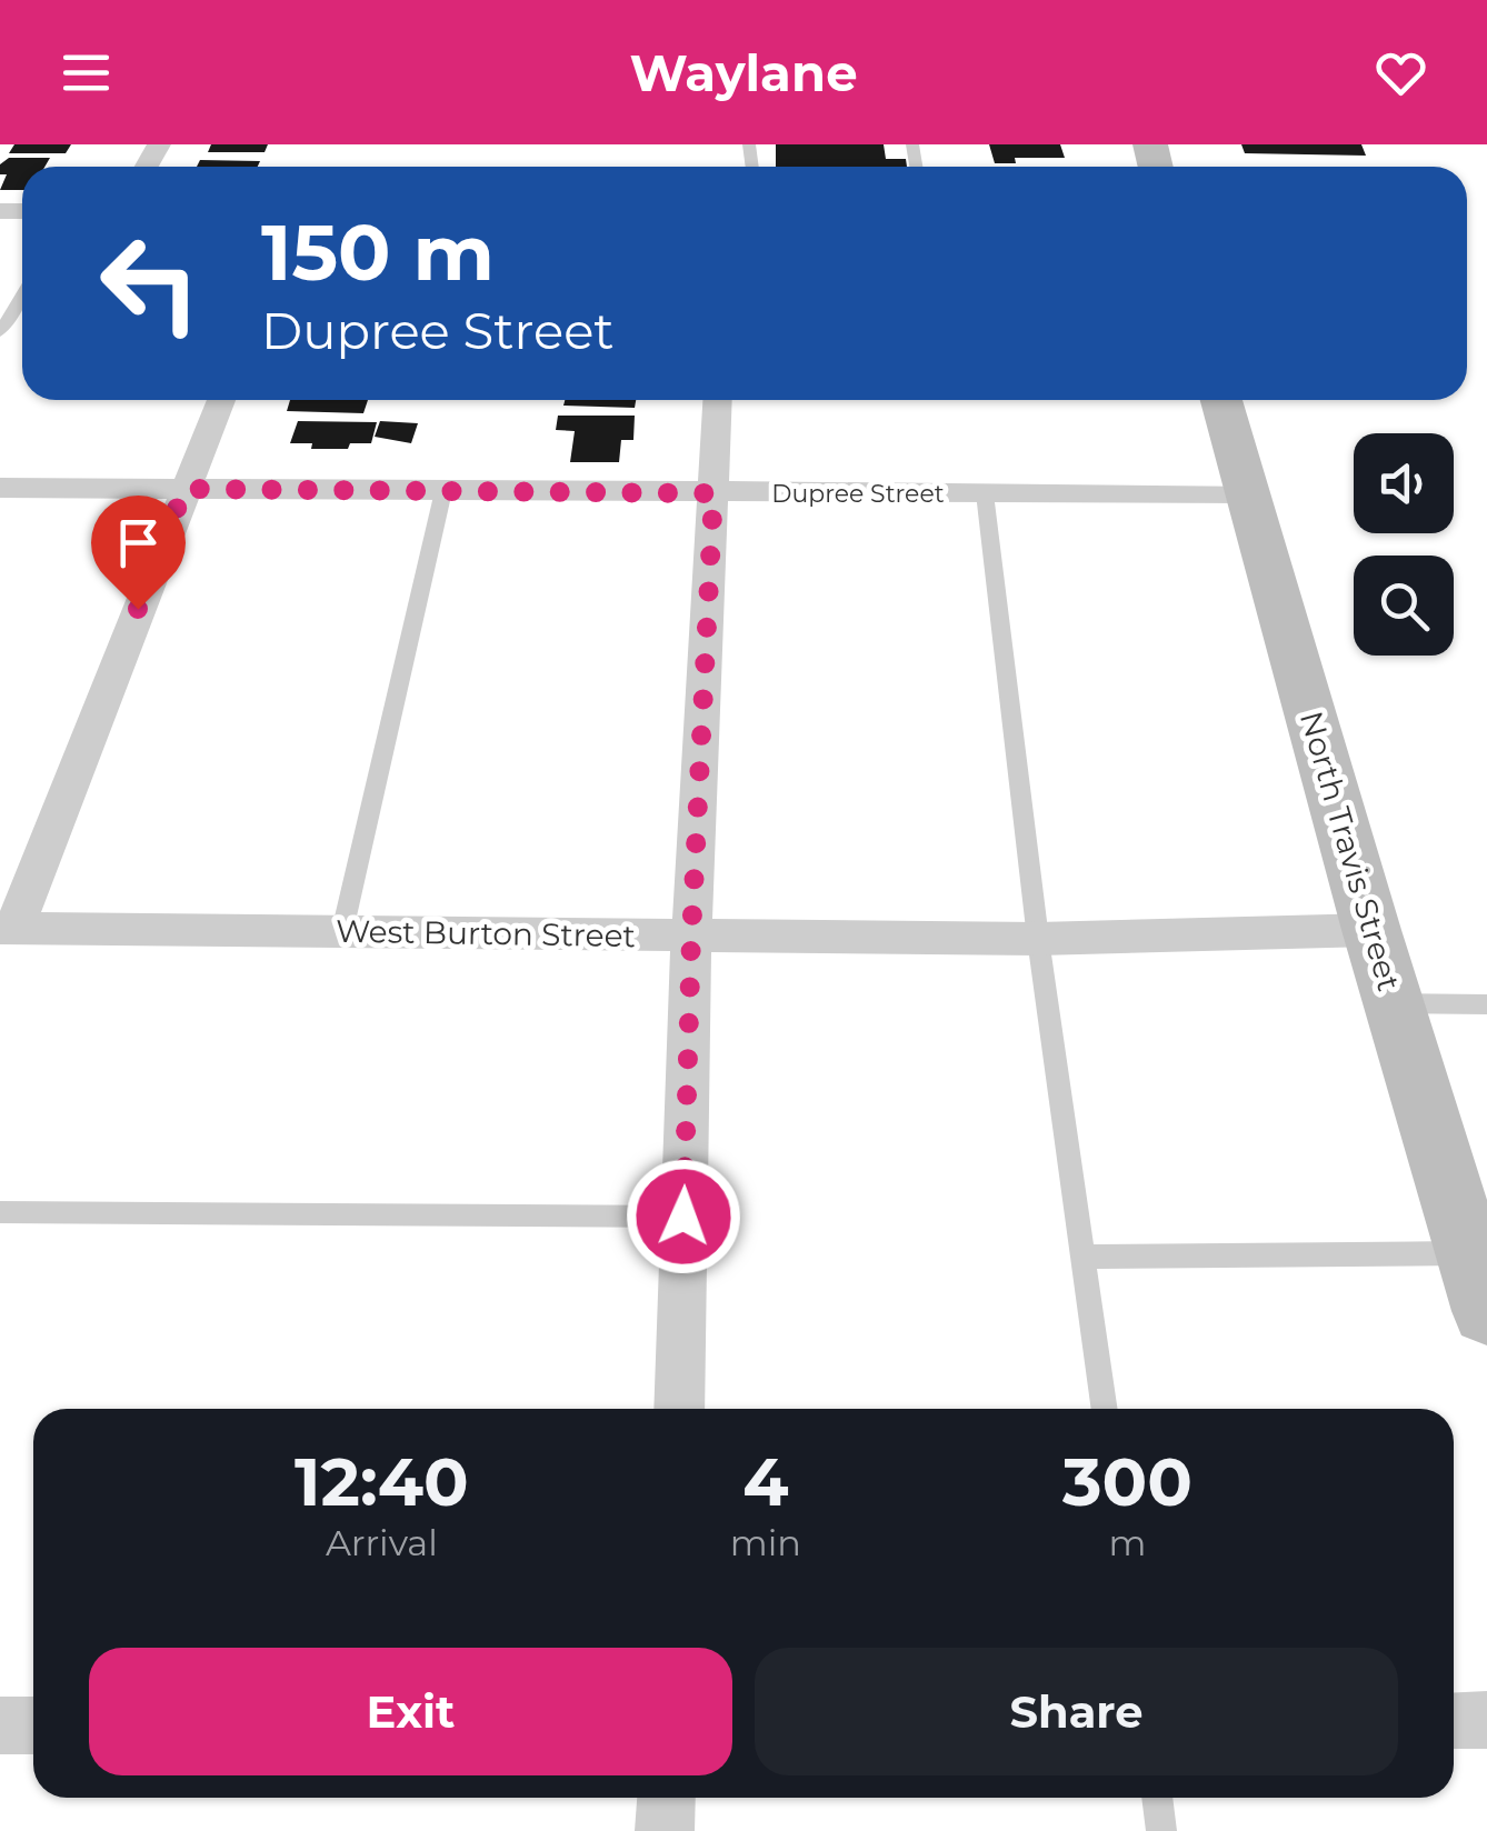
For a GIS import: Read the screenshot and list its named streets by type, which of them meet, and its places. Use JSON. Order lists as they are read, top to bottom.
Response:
{
  "streets": {
    "main road": ["North Travis Street"],
    "street": ["Dupree Street", "West Burton Street"]
  },
  "crossings": [
    ["Dupree Street", "North Travis Street"],
    ["North Travis Street", "West Burton Street"]
  ],
  "page": {
    "header": "Waylane",
    "turn": ["150 m", "Dupree Street"],
    "eta": [
      "12:40",
      "Arrival",
      "4",
      "min",
      "300",
      "m"
    ],
    "buttons": ["Exit", "Share"]
  }
}
